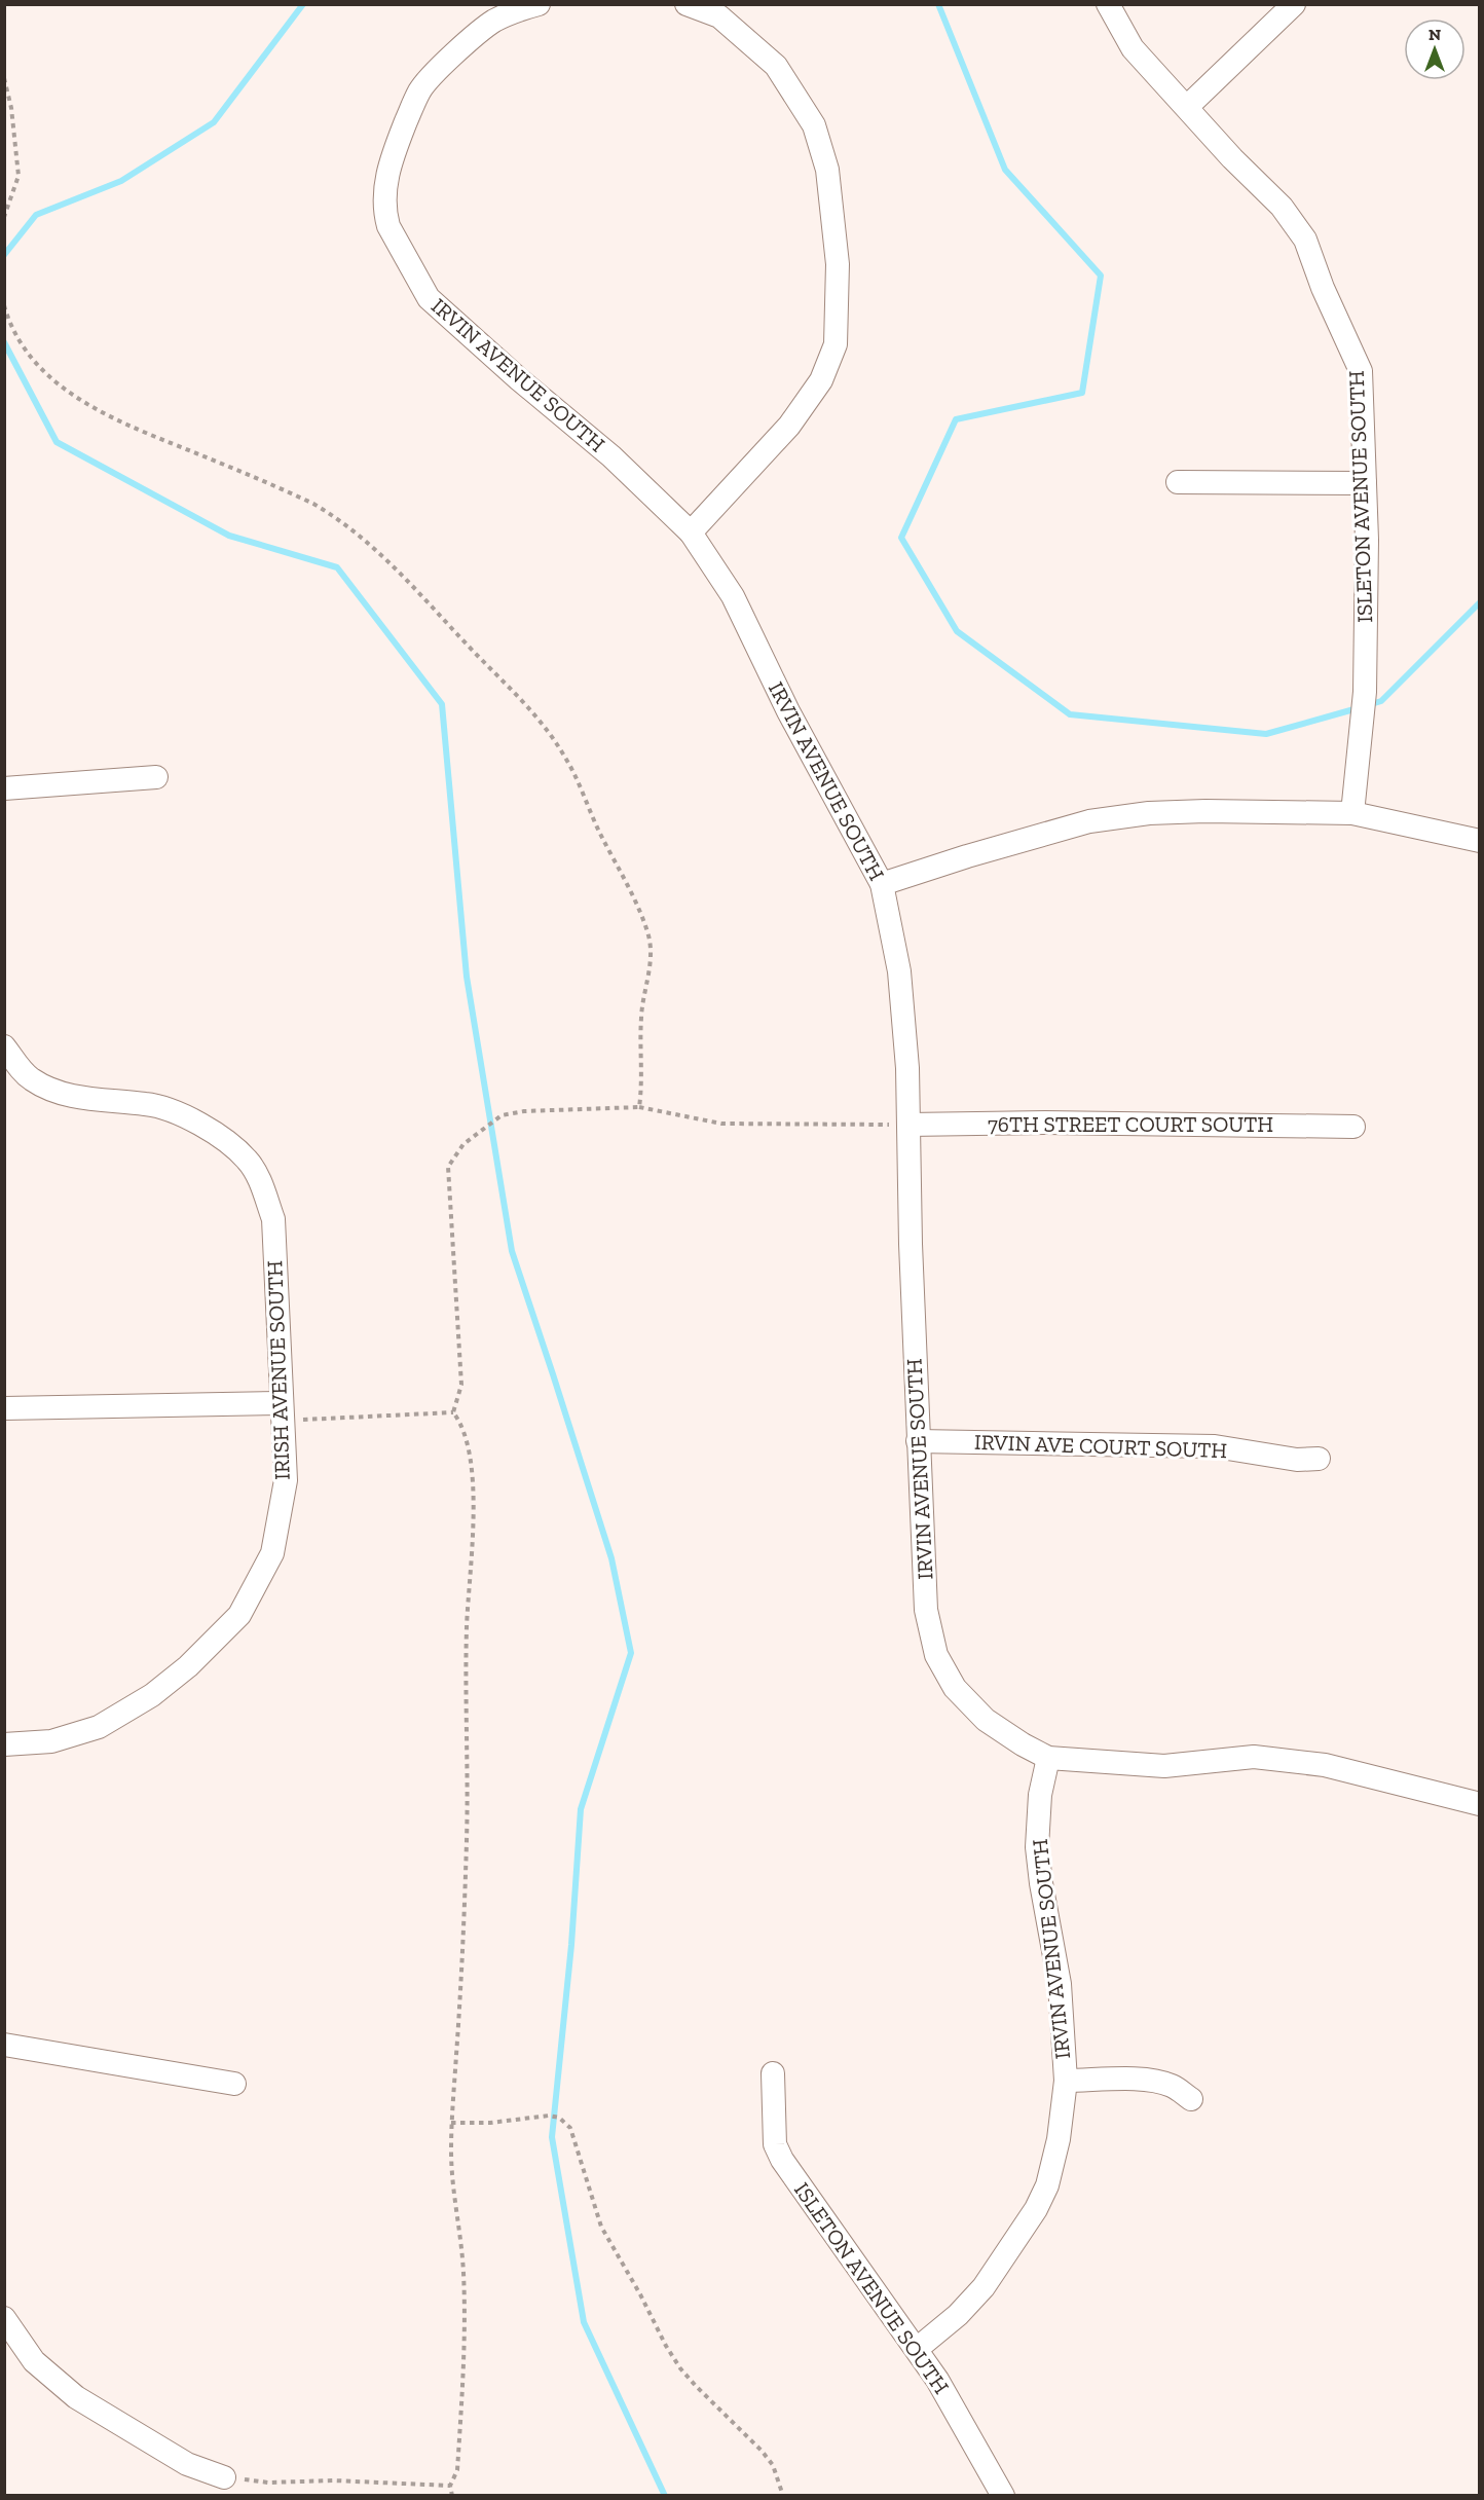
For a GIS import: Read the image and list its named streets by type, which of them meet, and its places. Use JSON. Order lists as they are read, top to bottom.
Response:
{
  "streets": {
    "street": [
      "IRVIN AVENUE SOUTH",
      "ISLETON AVENUE SOUTH",
      "76TH STREET COURT SOUTH",
      "IRISH AVENUE SOUTH",
      "IRVIN AVE COURT SOUTH"
    ]
  },
  "crossings": [
    ["IRVIN AVENUE SOUTH", "ISLETON AVENUE SOUTH"],
    ["IRVIN AVENUE SOUTH", "76TH STREET COURT SOUTH"],
    ["IRVIN AVENUE SOUTH", "IRVIN AVE COURT SOUTH"]
  ],
  "north": "top"
}
